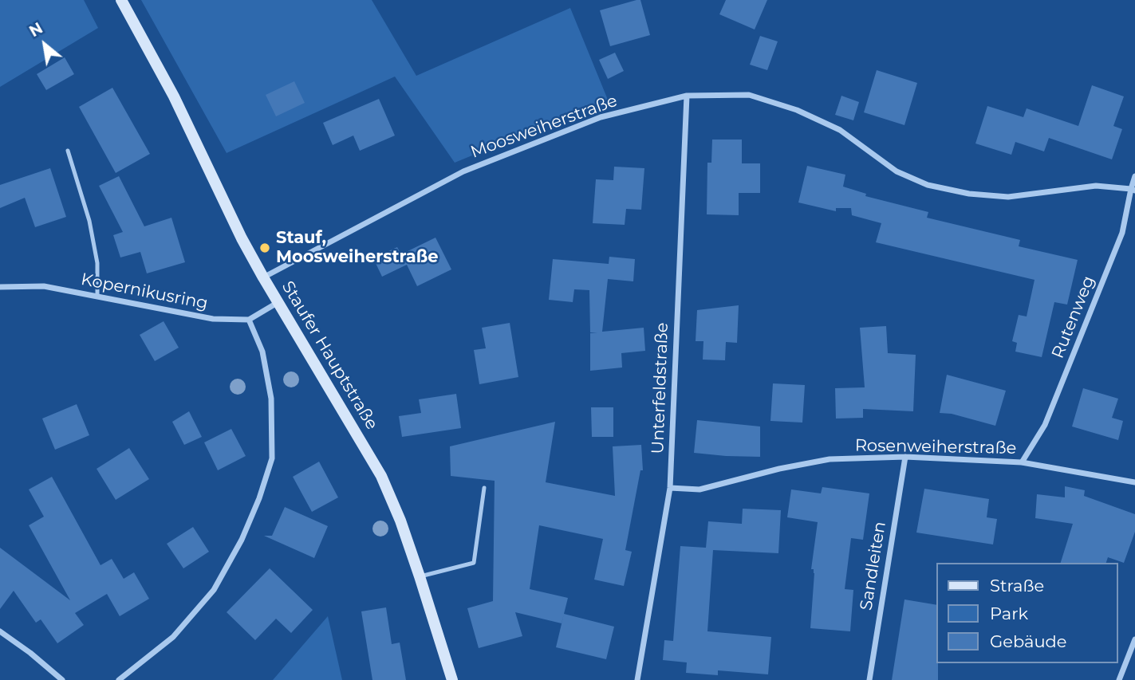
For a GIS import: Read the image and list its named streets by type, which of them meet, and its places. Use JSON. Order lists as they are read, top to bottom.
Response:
{
  "streets": {
    "street": [
      "Moosweiherstraße",
      "Kopernikusring",
      "Rutenweg",
      "Staufer Hauptstraße",
      "Unterfeldstraße",
      "Rosenweiherstraße",
      "Sandleiten"
    ]
  },
  "crossings": [
    ["Moosweiherstraße", "Rutenweg"],
    ["Moosweiherstraße", "Staufer Hauptstraße"],
    ["Moosweiherstraße", "Unterfeldstraße"],
    ["Rutenweg", "Rosenweiherstraße"],
    ["Unterfeldstraße", "Rosenweiherstraße"],
    ["Rosenweiherstraße", "Sandleiten"]
  ],
  "places": ["Stauf, Moosweiherstraße"],
  "legend": ["Straße", "Park", "Gebäude"],
  "north": "top left"
}
